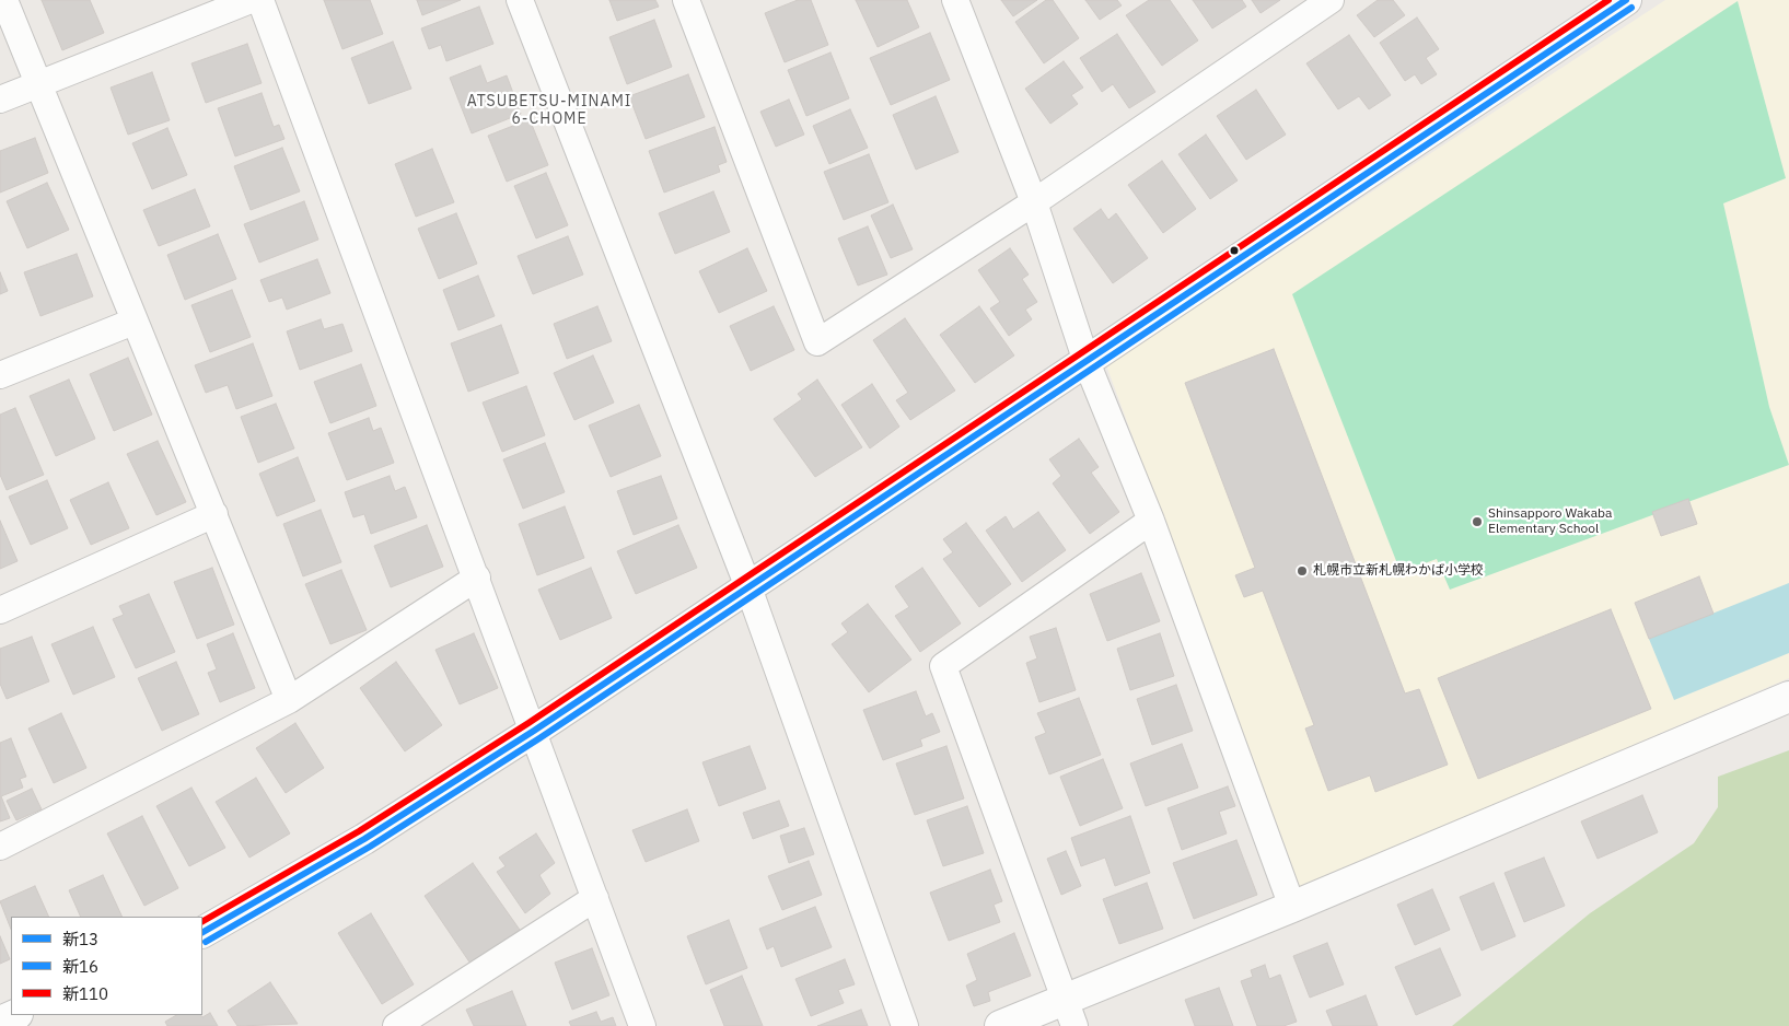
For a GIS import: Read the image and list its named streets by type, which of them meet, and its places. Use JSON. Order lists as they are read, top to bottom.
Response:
{
  "districts": ["ATSUBETSU-MINAMI 6-CHOME"],
  "places": ["Shinsapporo Wakaba Elementary School", "札幌市立新札幌わかば小学校"],
  "lines": ["transit line 新13", "transit line 新110", "transit line 新16"],
  "legend": ["新13", "新16", "新110"]
}
